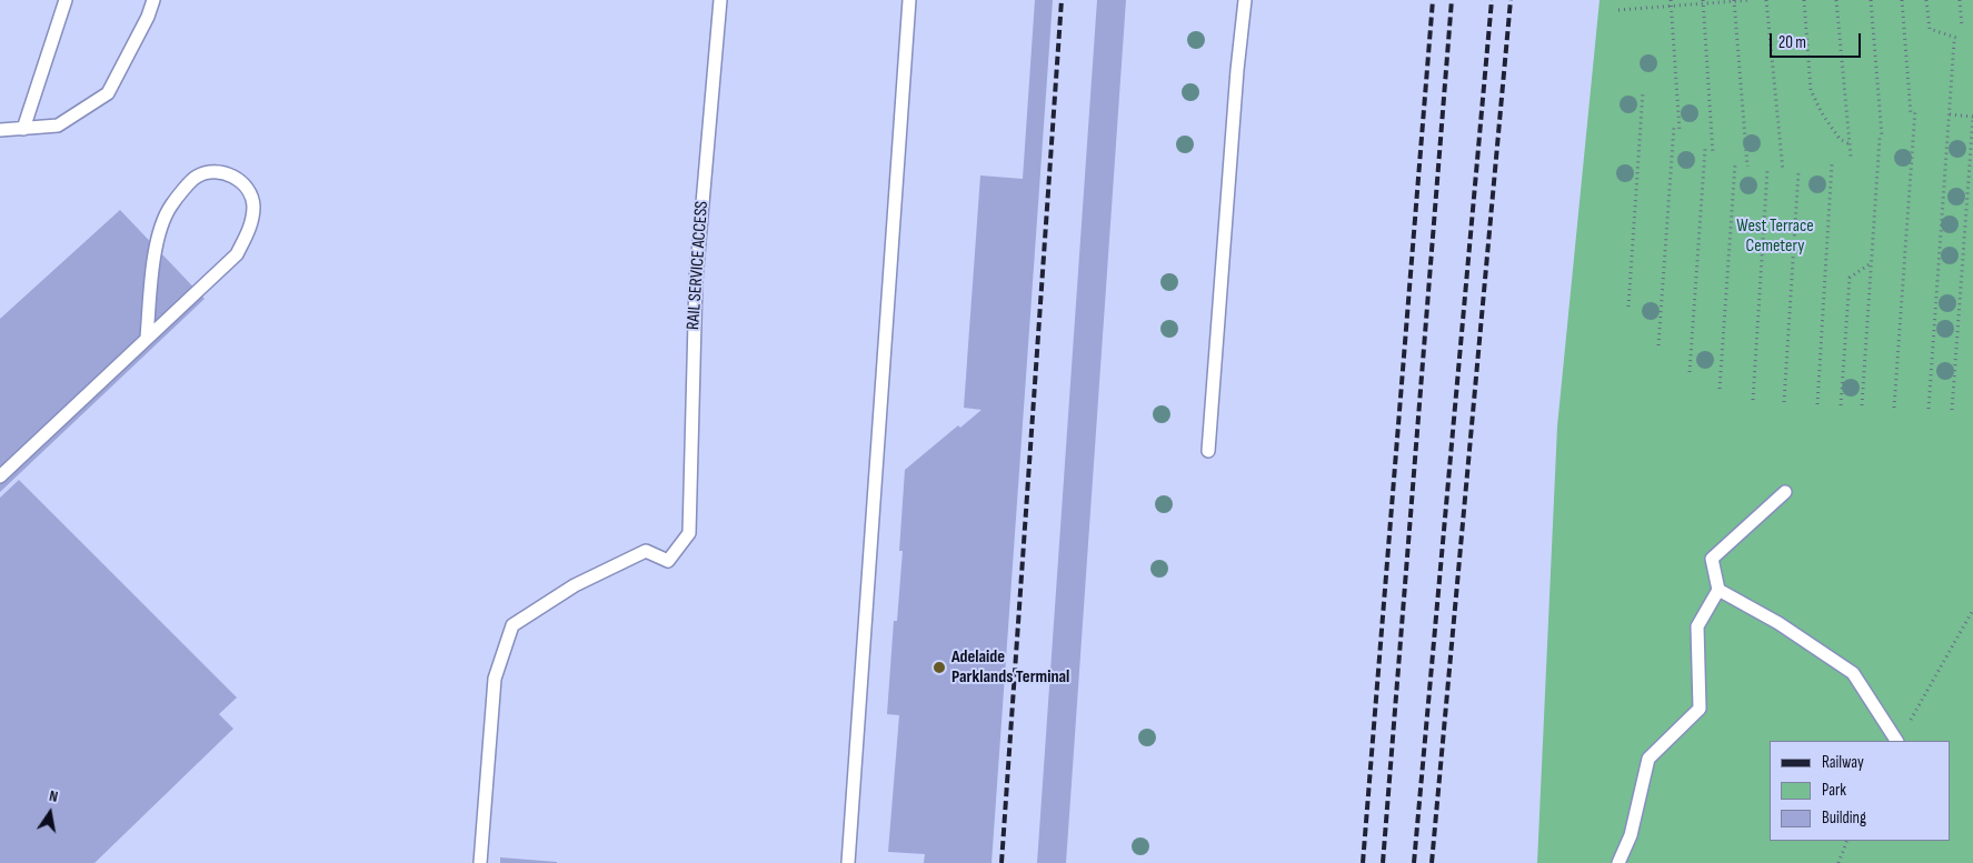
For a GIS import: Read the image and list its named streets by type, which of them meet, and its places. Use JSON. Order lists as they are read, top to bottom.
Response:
{
  "streets": {
    "lane": ["RAIL SERVICE ACCESS"]
  },
  "parks": ["West Terrace Cemetery"],
  "places": ["Adelaide Parklands Terminal"],
  "legend": ["Railway", "Park", "Building"],
  "scale_bar": "20 m",
  "north": "top"
}
